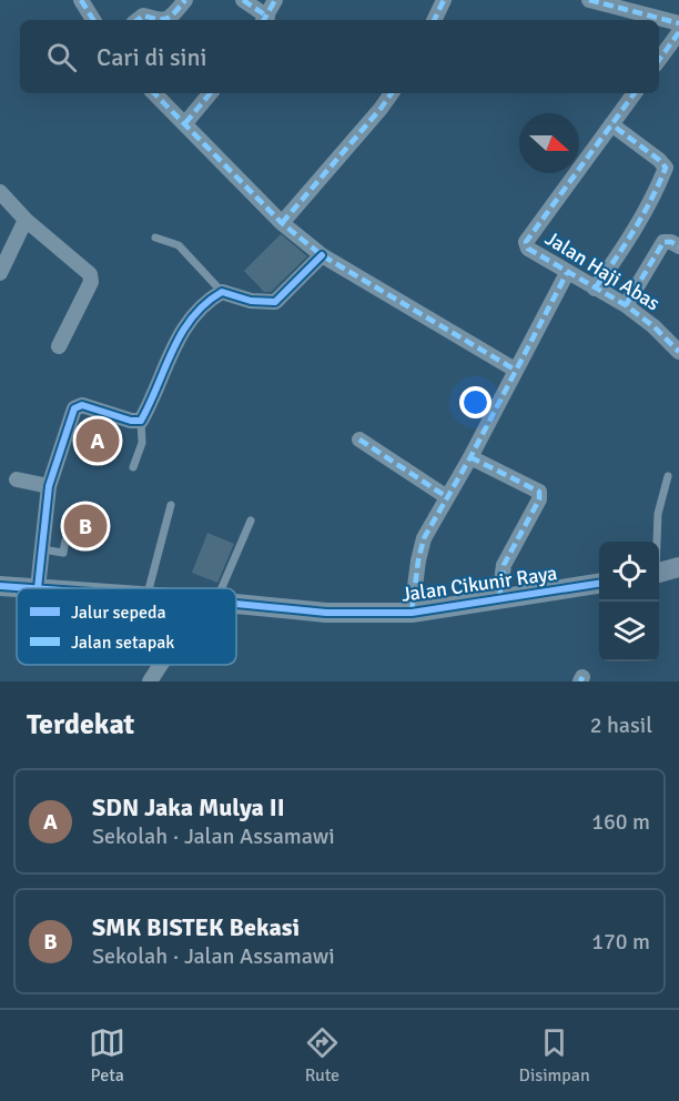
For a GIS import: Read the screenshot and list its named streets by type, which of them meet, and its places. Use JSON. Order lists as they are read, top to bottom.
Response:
{
  "streets": {
    "street": ["Jalan Haji Abas", "Jalan Cikunir Raya"]
  },
  "legend": ["Jalur sepeda", "Jalan setapak"],
  "north": "right",
  "page": {
    "search": "Cari di sini",
    "pins": ["A", "B"],
    "heading": ["Terdekat", "2 hasil"],
    "list": [
      {
        "mark": "A",
        "name": "SDN Jaka Mulya II",
        "note": "Sekolah · Jalan Assamawi",
        "value": "160 m"
      },
      {
        "mark": "B",
        "name": "SMK BISTEK Bekasi",
        "note": "Sekolah · Jalan Assamawi",
        "value": "170 m"
      }
    ],
    "nav": ["Peta", "Rute", "Disimpan"]
  }
}
